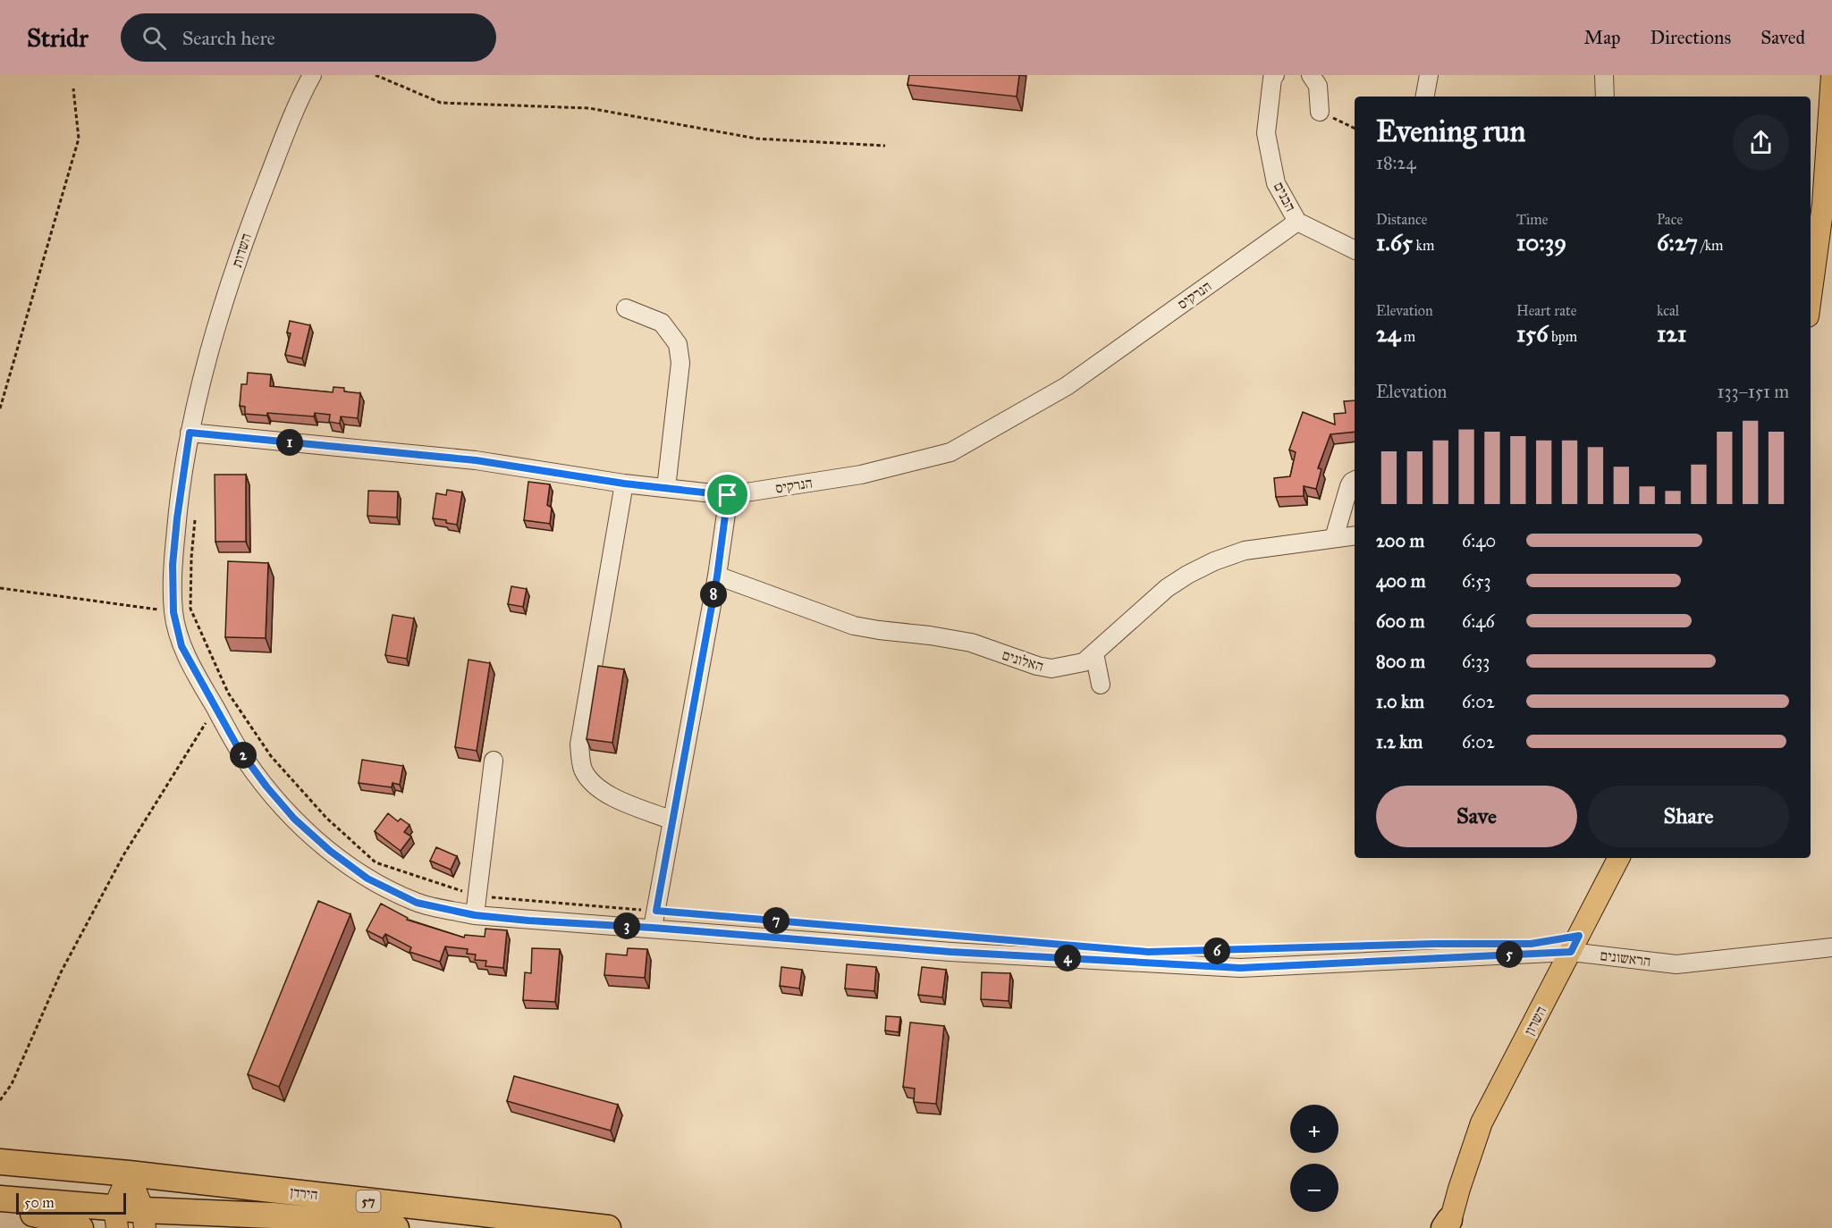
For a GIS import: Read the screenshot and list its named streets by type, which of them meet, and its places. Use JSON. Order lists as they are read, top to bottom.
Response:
{
  "streets": {
    "highway": ["הירדן", "57"],
    "main road": ["השרון"],
    "street": [
      "הבנים",
      "השדות",
      "הנרקיס",
      "האלונים",
      "הראשונים"
    ]
  },
  "crossings": [
    ["הבנים", "הנרקיס"],
    ["השדות", "הנרקיס"],
    ["השדות", "הראשונים"],
    ["הנרקיס", "הראשונים"],
    ["הראשונים", "השרון"]
  ],
  "scale_bar": "50 m",
  "page": {
    "header": "Stridr",
    "search": "Search here",
    "nav": ["Map", "Directions", "Saved"],
    "heading": ["Evening run", "18:24"],
    "stats": [
      ["Distance", "1.65 km"],
      ["Time", "10:39"],
      ["Pace", "6:27 /km"],
      ["Elevation", "24 m"],
      ["Heart rate", "156 bpm"],
      ["kcal", "121"]
    ],
    "chart": ["Elevation", "133–151 m"],
    "pins": [
      "1",
      "8",
      "2",
      "7",
      "3",
      "6",
      "5",
      "4"
    ],
    "list": [
      {
        "name": "200 m",
        "note": "6:40"
      },
      {
        "name": "400 m",
        "note": "6:53"
      },
      {
        "name": "600 m",
        "note": "6:46"
      },
      {
        "name": "800 m",
        "note": "6:33"
      },
      {
        "name": "1.0 km",
        "note": "6:02"
      },
      {
        "name": "1.2 km",
        "note": "6:02"
      }
    ],
    "buttons": ["Save", "Share"],
    "map_buttons": ["+", "−"],
    "scale": "50 m"
  }
}
